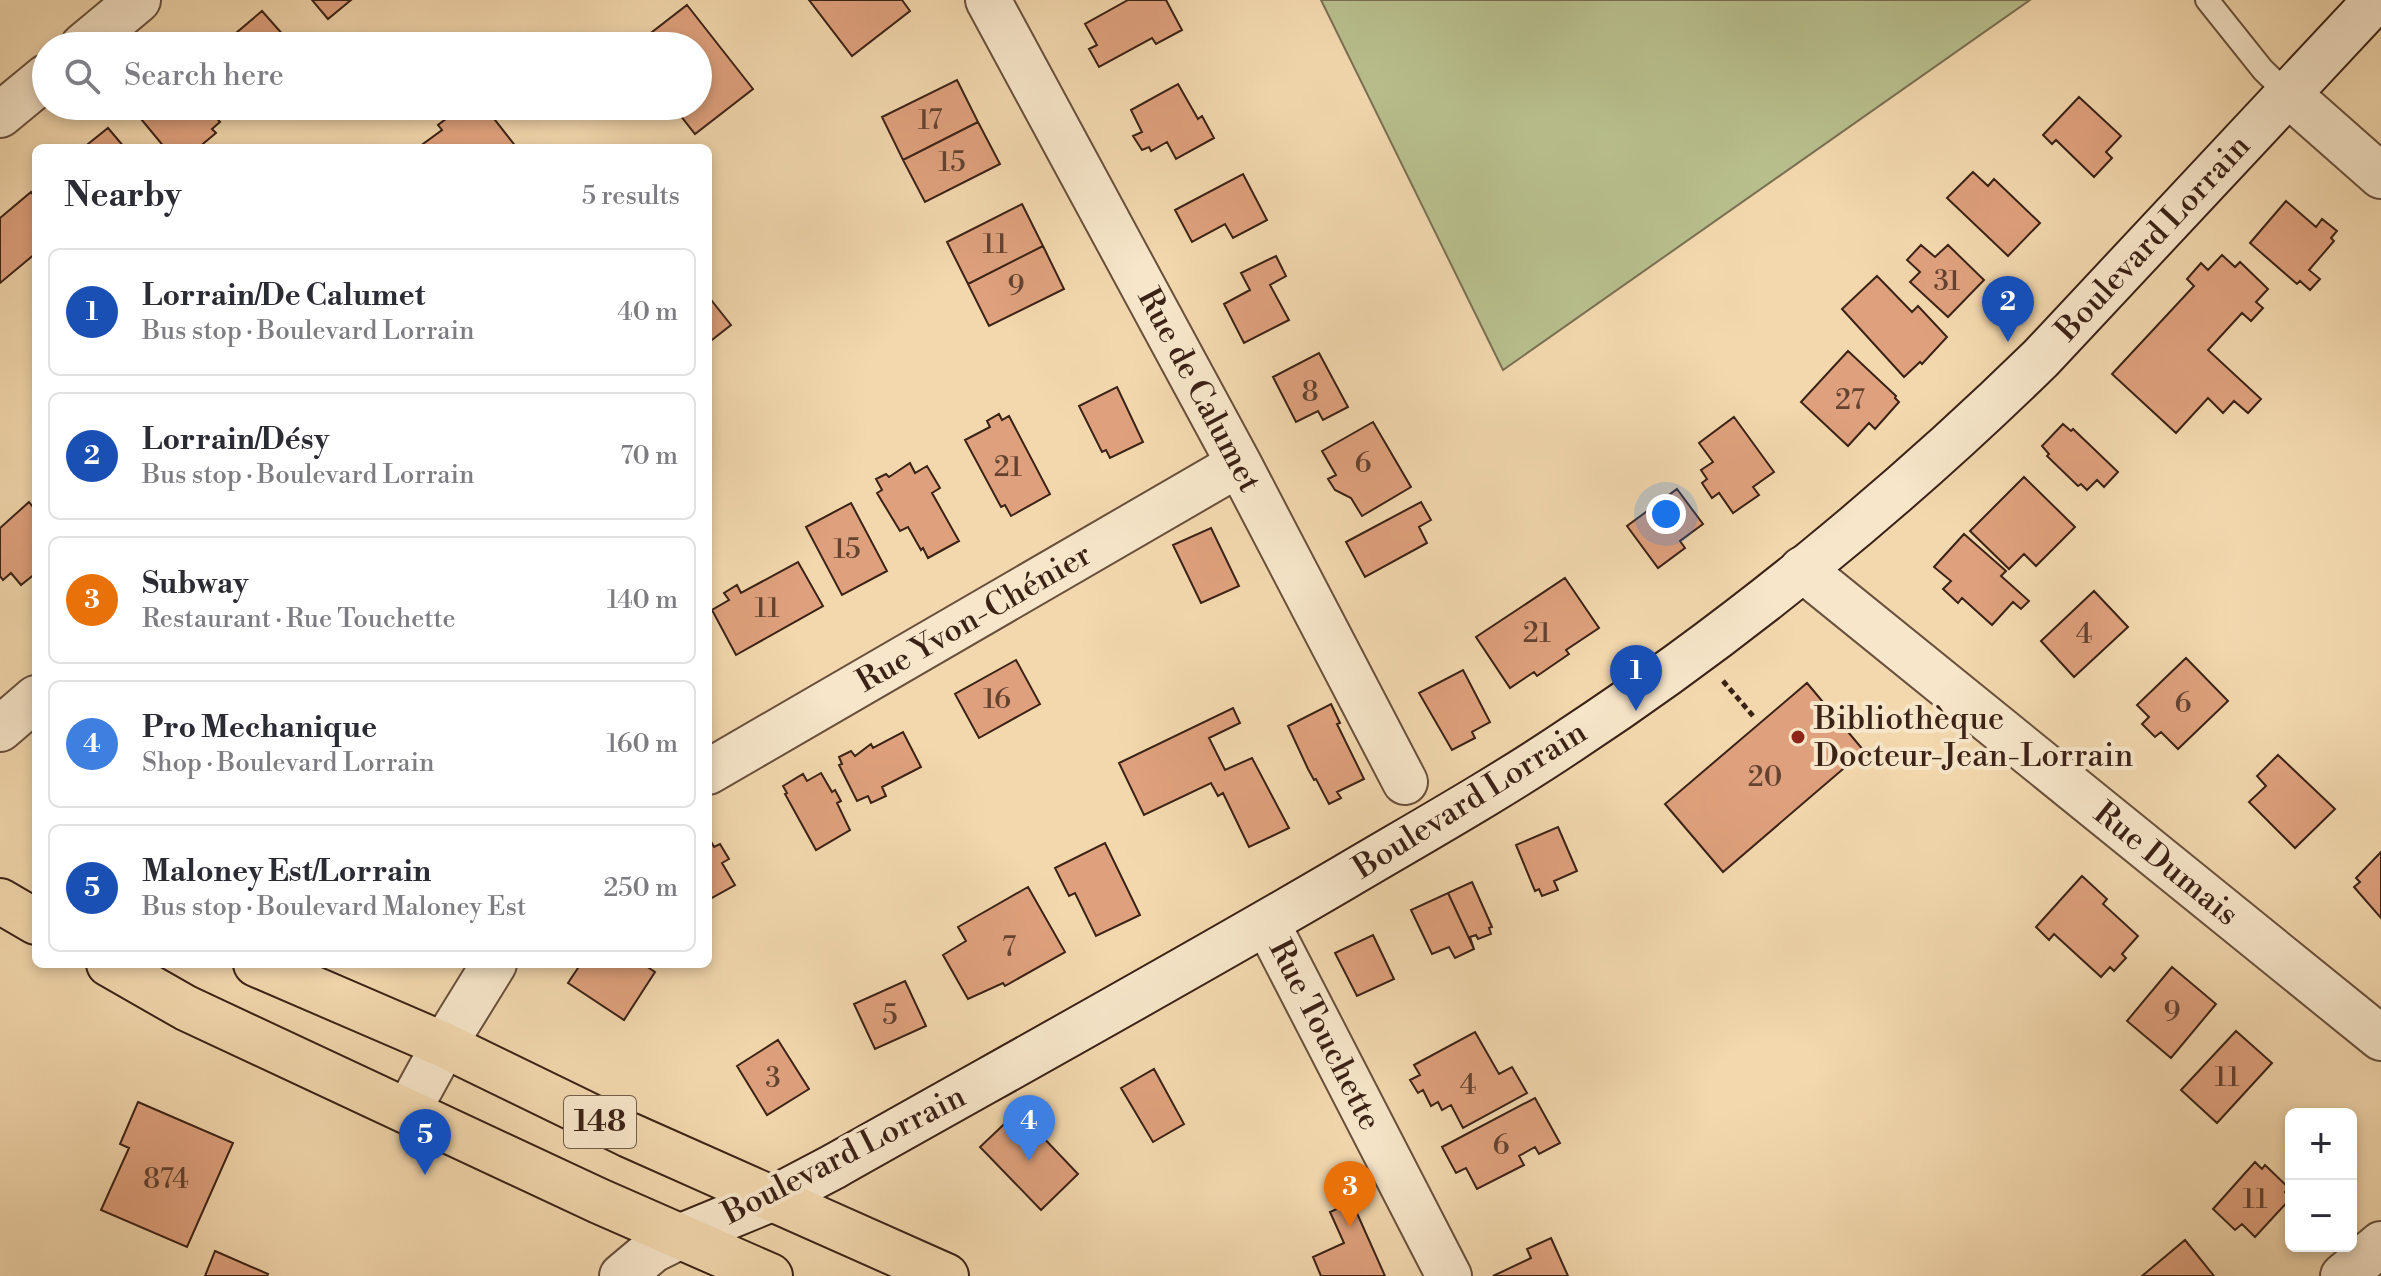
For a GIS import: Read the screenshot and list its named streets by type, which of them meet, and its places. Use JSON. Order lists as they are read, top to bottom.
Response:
{
  "streets": {
    "main road": ["148"],
    "street": [
      "Boulevard Lorrain",
      "Rue de Calumet",
      "Rue Yvon-Chénier",
      "Rue Dumais",
      "Rue Touchette"
    ]
  },
  "crossings": [
    ["Boulevard Lorrain", "Rue Dumais"],
    ["Boulevard Lorrain", "Rue Touchette"],
    ["Boulevard Lorrain", "148"],
    ["Rue de Calumet", "Rue Yvon-Chénier"]
  ],
  "places": ["Bibliothèque Docteur-Jean-Lorrain"],
  "house_numbers": [
    "17",
    "15",
    "11",
    "31",
    "9",
    "8",
    "27",
    "6",
    "21",
    "15",
    "11",
    "21",
    "4",
    "16",
    "6",
    "20",
    "7",
    "9",
    "5",
    "11",
    "3",
    "4",
    "6",
    "874",
    "11"
  ],
  "page": {
    "search": "Search here",
    "heading": ["Nearby", "5 results"],
    "list": [
      {
        "mark": "1",
        "name": "Lorrain/De Calumet",
        "note": "Bus stop · Boulevard Lorrain",
        "value": "40 m"
      },
      {
        "mark": "2",
        "name": "Lorrain/Désy",
        "note": "Bus stop · Boulevard Lorrain",
        "value": "70 m"
      },
      {
        "mark": "3",
        "name": "Subway",
        "note": "Restaurant · Rue Touchette",
        "value": "140 m"
      },
      {
        "mark": "4",
        "name": "Pro Mechanique",
        "note": "Shop · Boulevard Lorrain",
        "value": "160 m"
      },
      {
        "mark": "5",
        "name": "Maloney Est/Lorrain",
        "note": "Bus stop · Boulevard Maloney Est",
        "value": "250 m"
      }
    ],
    "pins": [
      "2",
      "1",
      "4",
      "5",
      "3"
    ],
    "map_buttons": ["+", "−"]
  }
}
